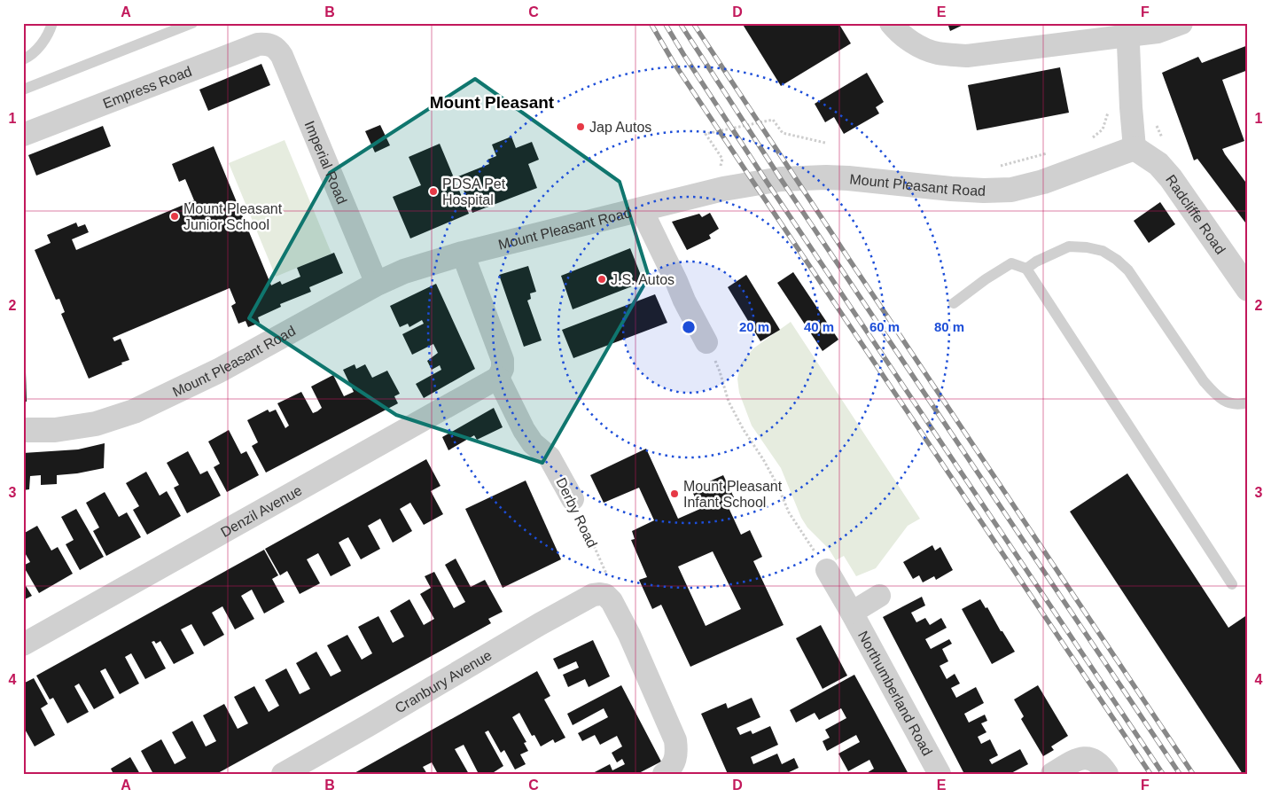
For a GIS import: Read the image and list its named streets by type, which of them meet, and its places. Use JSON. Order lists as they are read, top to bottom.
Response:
{
  "streets": {
    "street": [
      "Empress Road",
      "Imperial Road",
      "Mount Pleasant Road",
      "Radcliffe Road",
      "Denzil Avenue",
      "Derby Road",
      "Cranbury Avenue",
      "Northumberland Road"
    ]
  },
  "crossings": [
    ["Empress Road", "Imperial Road"],
    ["Imperial Road", "Mount Pleasant Road"],
    ["Mount Pleasant Road", "Radcliffe Road"],
    ["Denzil Avenue", "Derby Road"],
    ["Derby Road", "Cranbury Avenue"]
  ],
  "districts": ["Mount Pleasant"],
  "places": [
    "Jap Autos",
    "PDSA Pet Hospital",
    "Mount Pleasant Junior School",
    "J.S. Autos",
    "Mount Pleasant Infant School"
  ],
  "grid": {
    "columns": [
      "A",
      "B",
      "C",
      "D",
      "E",
      "F"
    ],
    "rows": [
      "1",
      "2",
      "3",
      "4"
    ]
  },
  "rings": [
    "20 m",
    "40 m",
    "60 m",
    "80 m"
  ]
}
